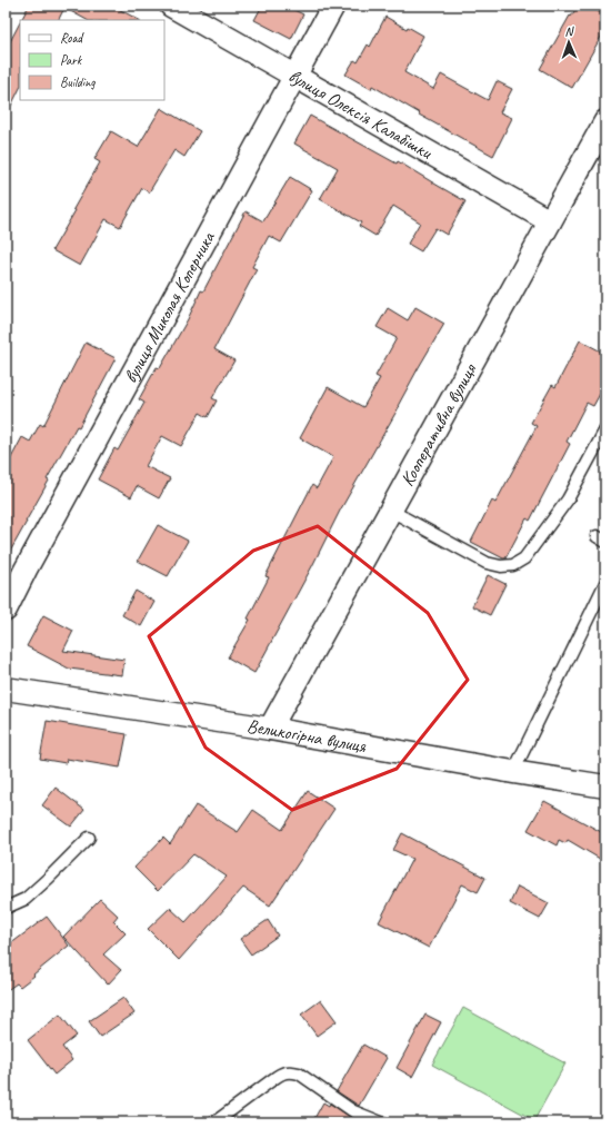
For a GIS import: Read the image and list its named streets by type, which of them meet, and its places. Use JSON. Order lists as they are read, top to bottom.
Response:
{
  "streets": {
    "street": [
      "вулиця Олексія Калабішки",
      "вулиця Миколая Коперника",
      "Кооперативна вулиця",
      "Великогірна вулиця"
    ]
  },
  "crossings": [
    ["вулиця Олексія Калабішки", "вулиця Миколая Коперника"],
    ["вулиця Олексія Калабішки", "Кооперативна вулиця"],
    ["Кооперативна вулиця", "Великогірна вулиця"]
  ],
  "legend": ["Road", "Park", "Building"],
  "north": "top"
}
